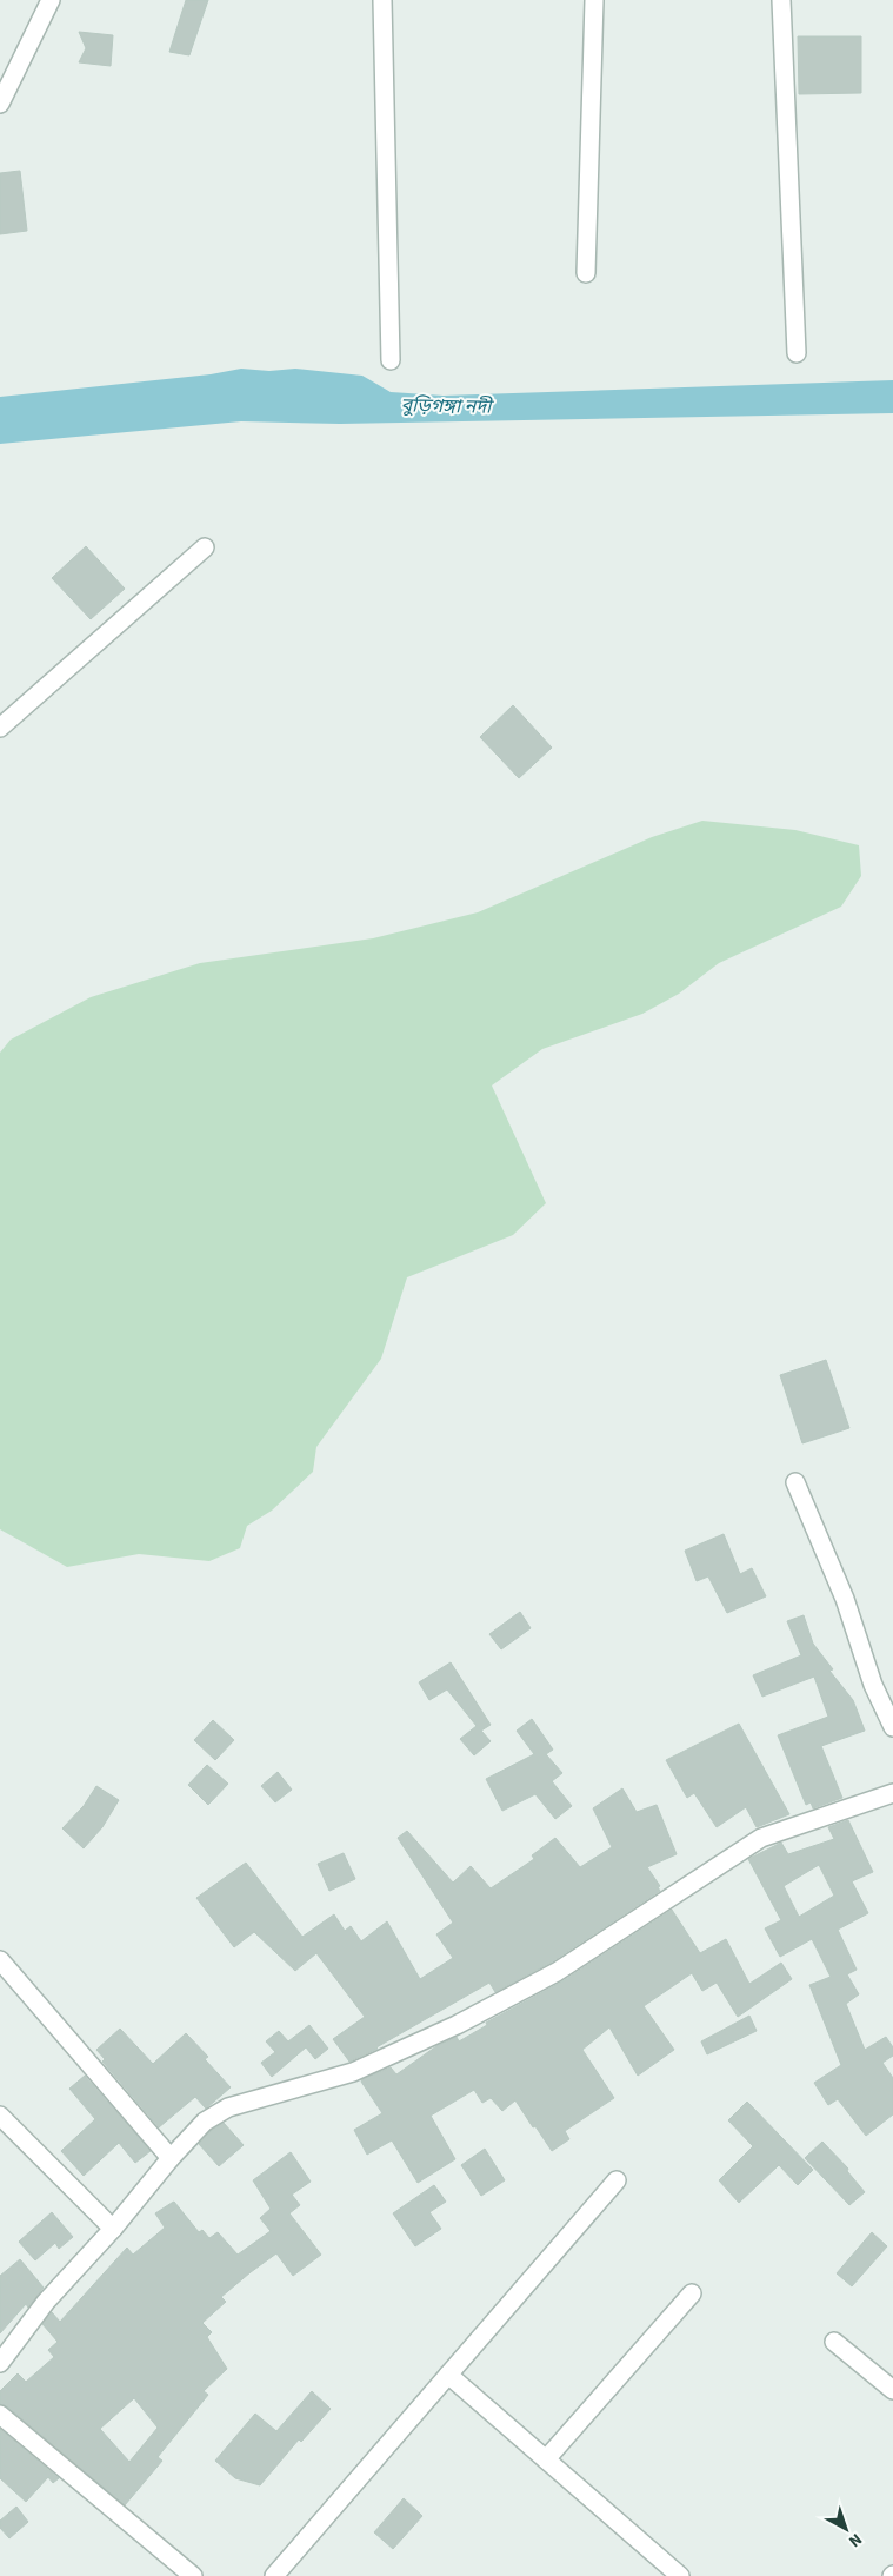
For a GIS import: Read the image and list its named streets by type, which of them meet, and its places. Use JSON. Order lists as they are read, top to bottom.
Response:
{
  "water": ["বুড়িগঙ্গা নদী"],
  "north": "bottom right"
}
